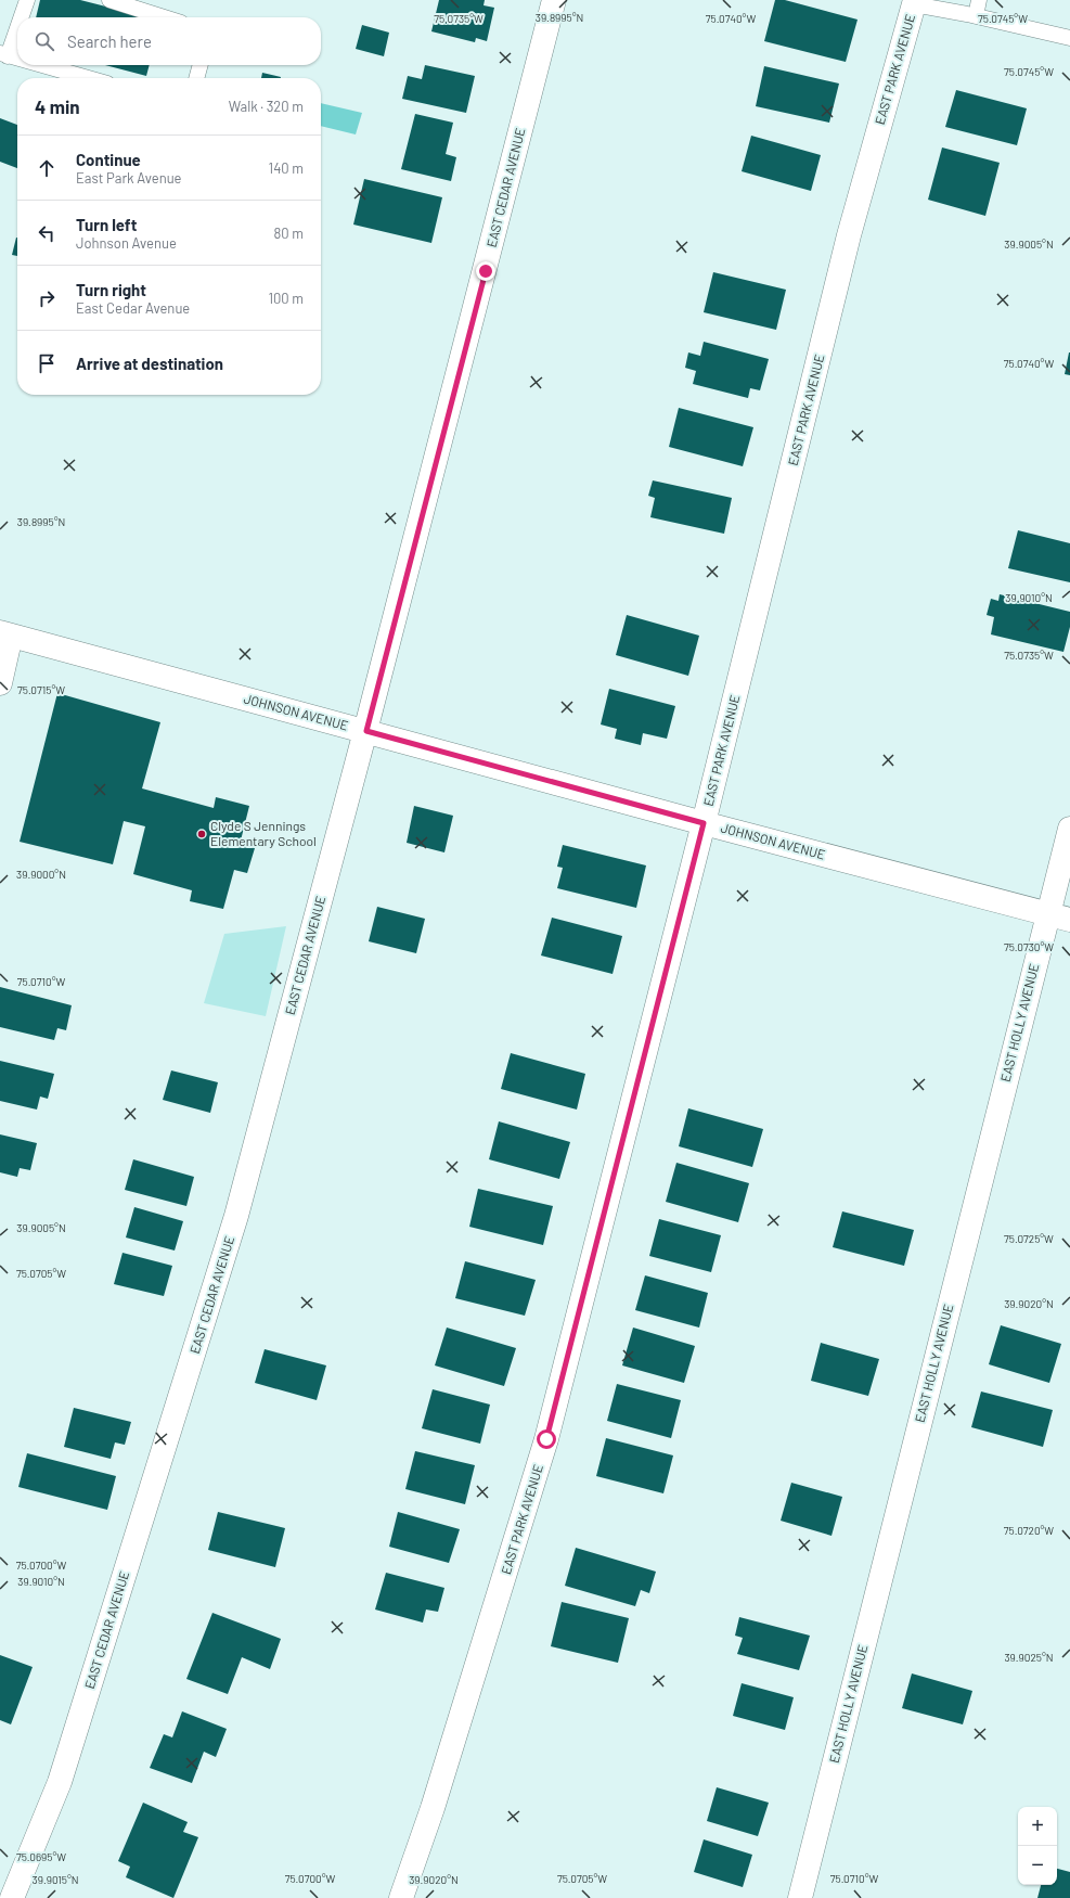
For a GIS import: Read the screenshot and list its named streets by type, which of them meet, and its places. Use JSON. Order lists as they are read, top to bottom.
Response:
{
  "streets": {
    "street": [
      "EAST PARK AVENUE",
      "EAST CEDAR AVENUE",
      "JOHNSON AVENUE",
      "EAST HOLLY AVENUE"
    ]
  },
  "crossings": [
    ["EAST PARK AVENUE", "JOHNSON AVENUE"],
    ["EAST CEDAR AVENUE", "JOHNSON AVENUE"],
    ["JOHNSON AVENUE", "EAST HOLLY AVENUE"]
  ],
  "places": ["Clyde S Jennings Elementary School"],
  "page": {
    "search": "Search here",
    "heading": ["4 min", "Walk · 320 m"],
    "list": [
      ["Continue", "East Park Avenue", "140 m"],
      ["Turn left", "Johnson Avenue", "80 m"],
      ["Turn right", "East Cedar Avenue", "100 m"],
      "Arrive at destination"
    ],
    "map_buttons": ["+", "−"]
  },
  "coordinates": [
    "39.8995°N",
    "75.0740°W",
    "75.0745°W",
    "75.0735°W",
    "39.9005°N",
    "39.9010°N",
    "75.0715°W",
    "39.9000°N",
    "75.0730°W",
    "75.0710°W",
    "75.0725°W",
    "75.0705°W",
    "39.9020°N",
    "75.0720°W",
    "75.0700°W",
    "39.9025°N",
    "75.0695°W",
    "39.9015°N"
  ]
}
